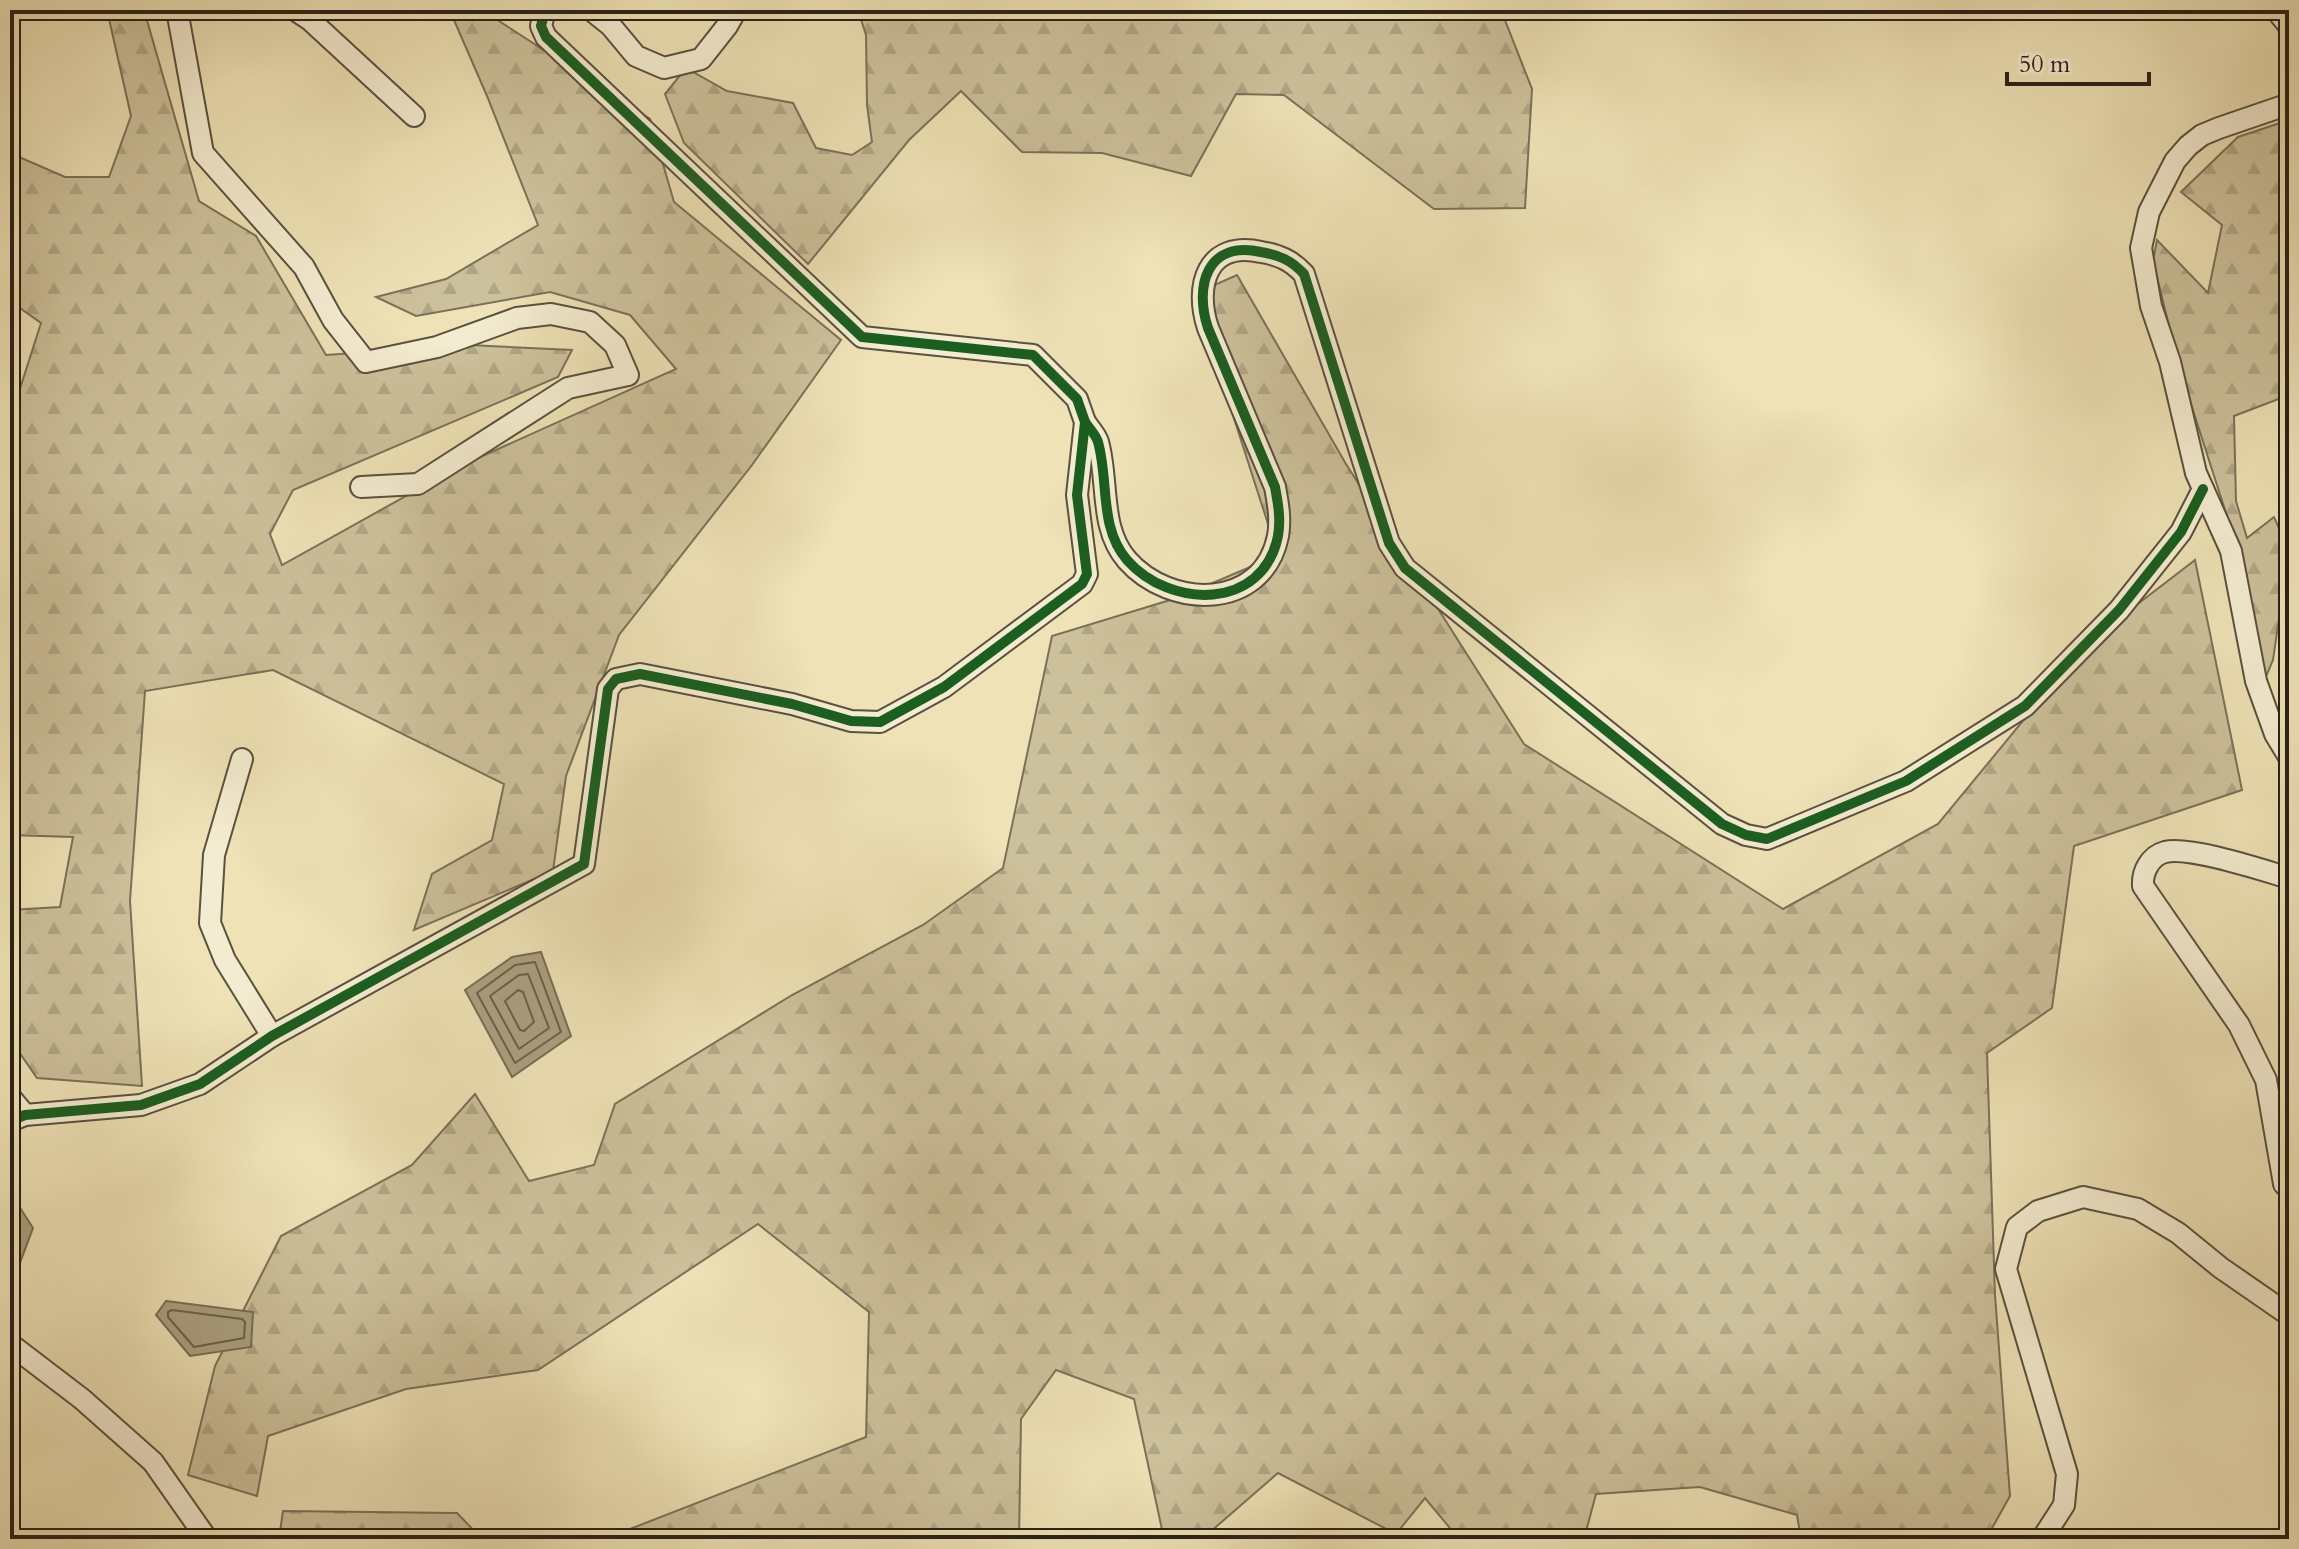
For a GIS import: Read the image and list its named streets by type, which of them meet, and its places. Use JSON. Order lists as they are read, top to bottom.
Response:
{
  "scale_bar": "50 m"
}
